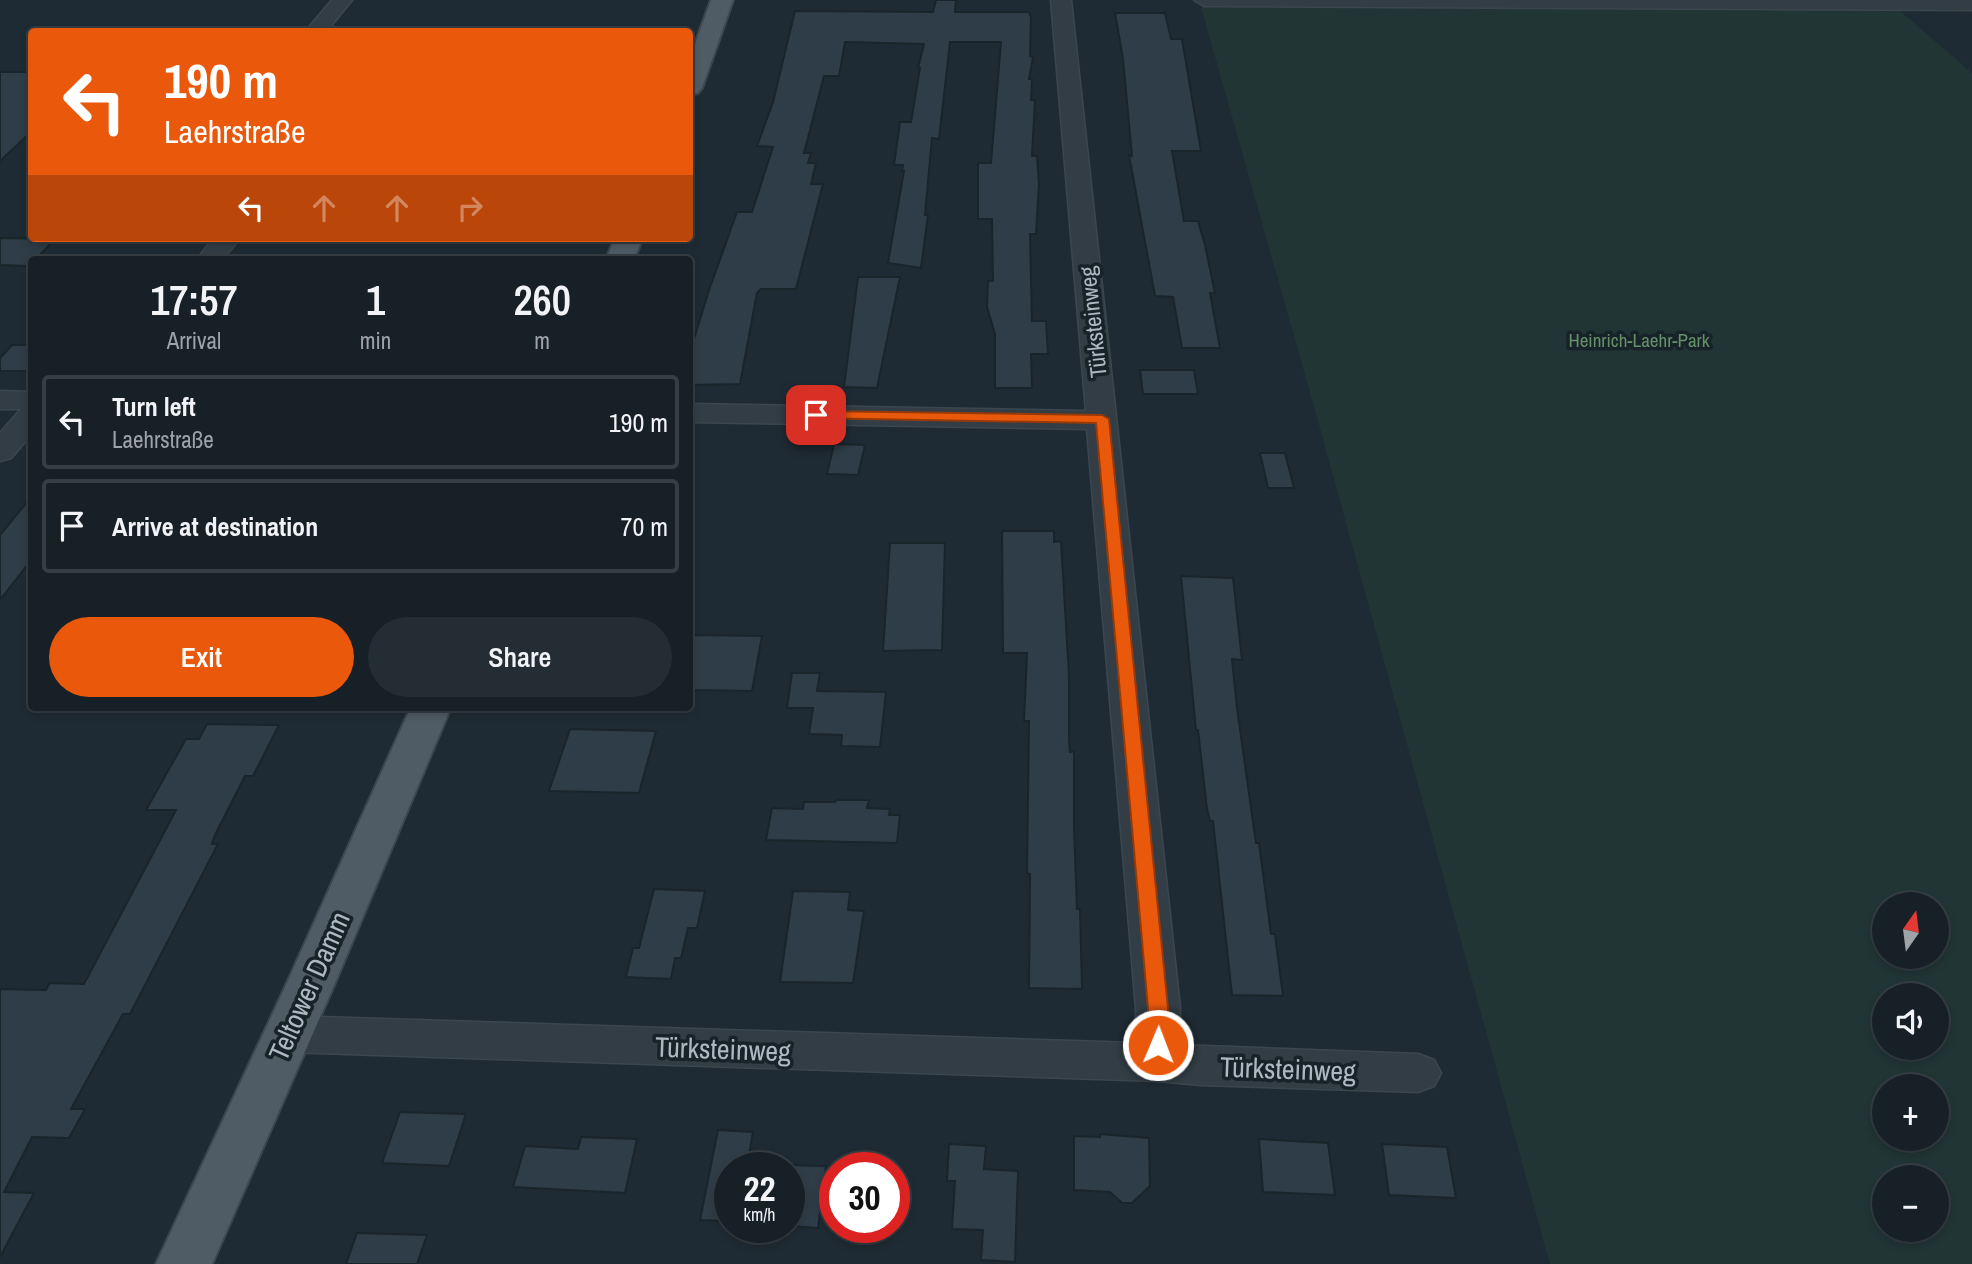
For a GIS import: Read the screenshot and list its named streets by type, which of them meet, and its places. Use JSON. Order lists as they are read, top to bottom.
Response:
{
  "streets": {
    "main road": ["Teltower Damm"],
    "street": ["Türksteinweg"]
  },
  "crossings": [
    ["Türksteinweg", "Teltower Damm"]
  ],
  "parks": ["Heinrich-Laehr-Park"],
  "north": "top",
  "page": {
    "turn": ["190 m", "Laehrstraße"],
    "eta": [
      "17:57",
      "Arrival",
      "1",
      "min",
      "260",
      "m"
    ],
    "list": [
      {
        "name": "Turn left",
        "note": "Laehrstraße",
        "value": "190 m"
      },
      {
        "name": "Arrive at destination",
        "value": "70 m"
      }
    ],
    "buttons": ["Exit", "Share"],
    "map_buttons": ["+", "−"],
    "speed": "22 km/h",
    "limit": "30"
  }
}
